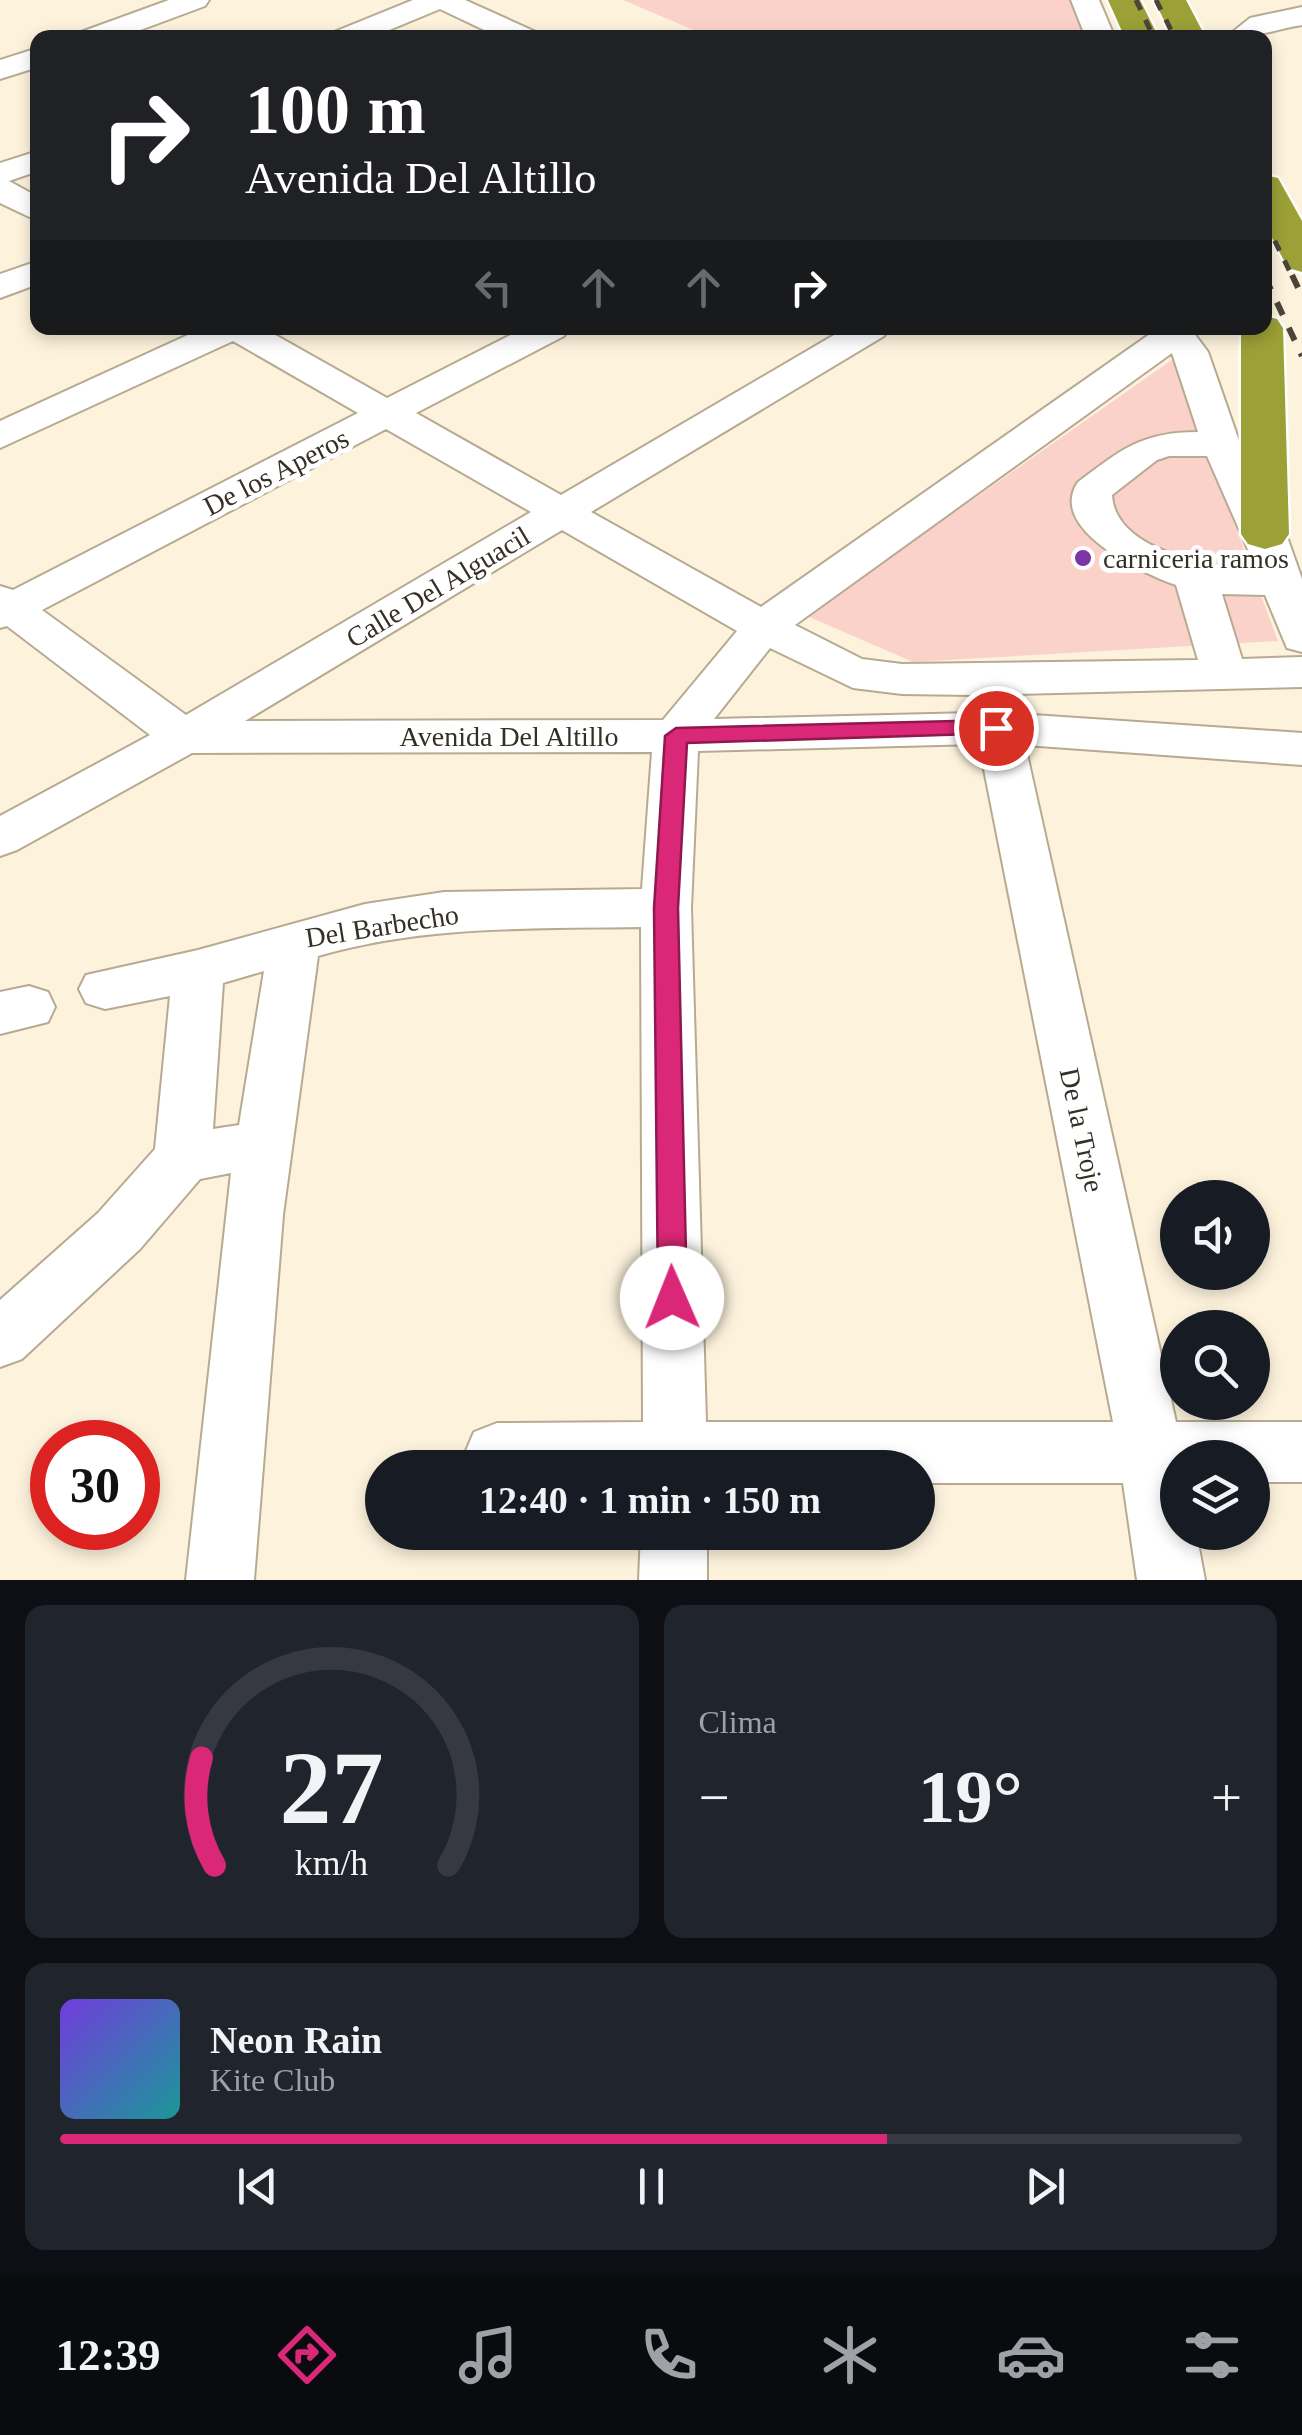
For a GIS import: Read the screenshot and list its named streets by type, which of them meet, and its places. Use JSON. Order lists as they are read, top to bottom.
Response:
{
  "streets": {
    "street": [
      "De los Aperos",
      "Calle Del Alguacil",
      "Avenida Del Altillo",
      "Del Barbecho",
      "De la Troje"
    ]
  },
  "crossings": [
    ["Calle Del Alguacil", "Avenida Del Altillo"],
    ["Avenida Del Altillo", "De la Troje"]
  ],
  "places": ["carniceria ramos"],
  "page": {
    "turn": ["100 m", "Avenida Del Altillo"],
    "limit": "30",
    "trip": "12:40 · 1 min · 150 m",
    "tile": "Clima",
    "heat": ["−", "19°", "+"],
    "song": ["Neon Rain", "Kite Club"],
    "tabs": "12:39",
    "gauge": ["27", "km/h"]
  }
}
